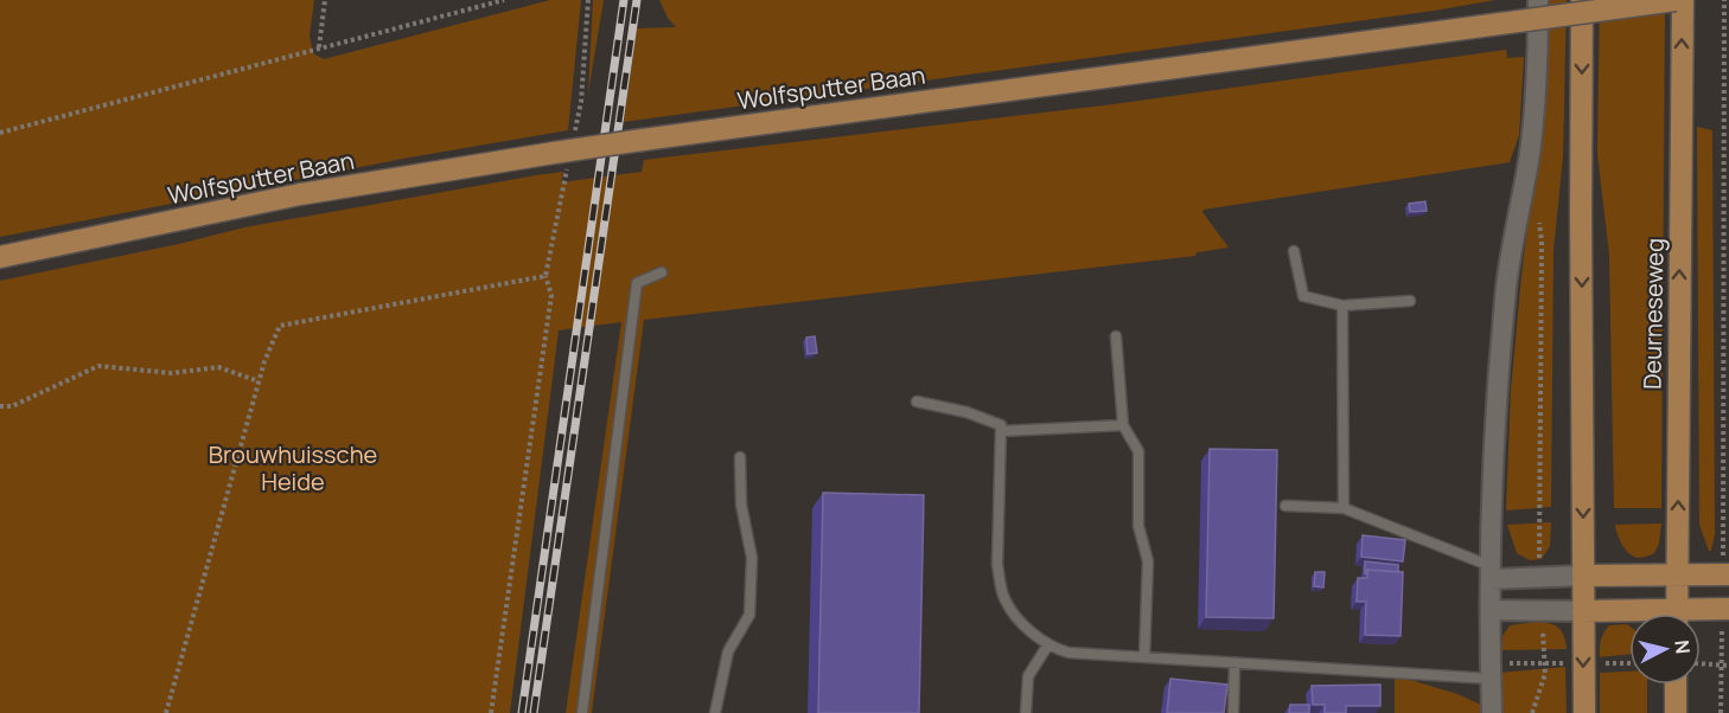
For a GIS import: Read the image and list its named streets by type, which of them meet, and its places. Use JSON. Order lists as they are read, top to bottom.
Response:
{
  "streets": {
    "main road": ["Wolfsputter Baan", "Deurneseweg"]
  },
  "parks": ["Brouwhuissche Heide"],
  "north": "right"
}
